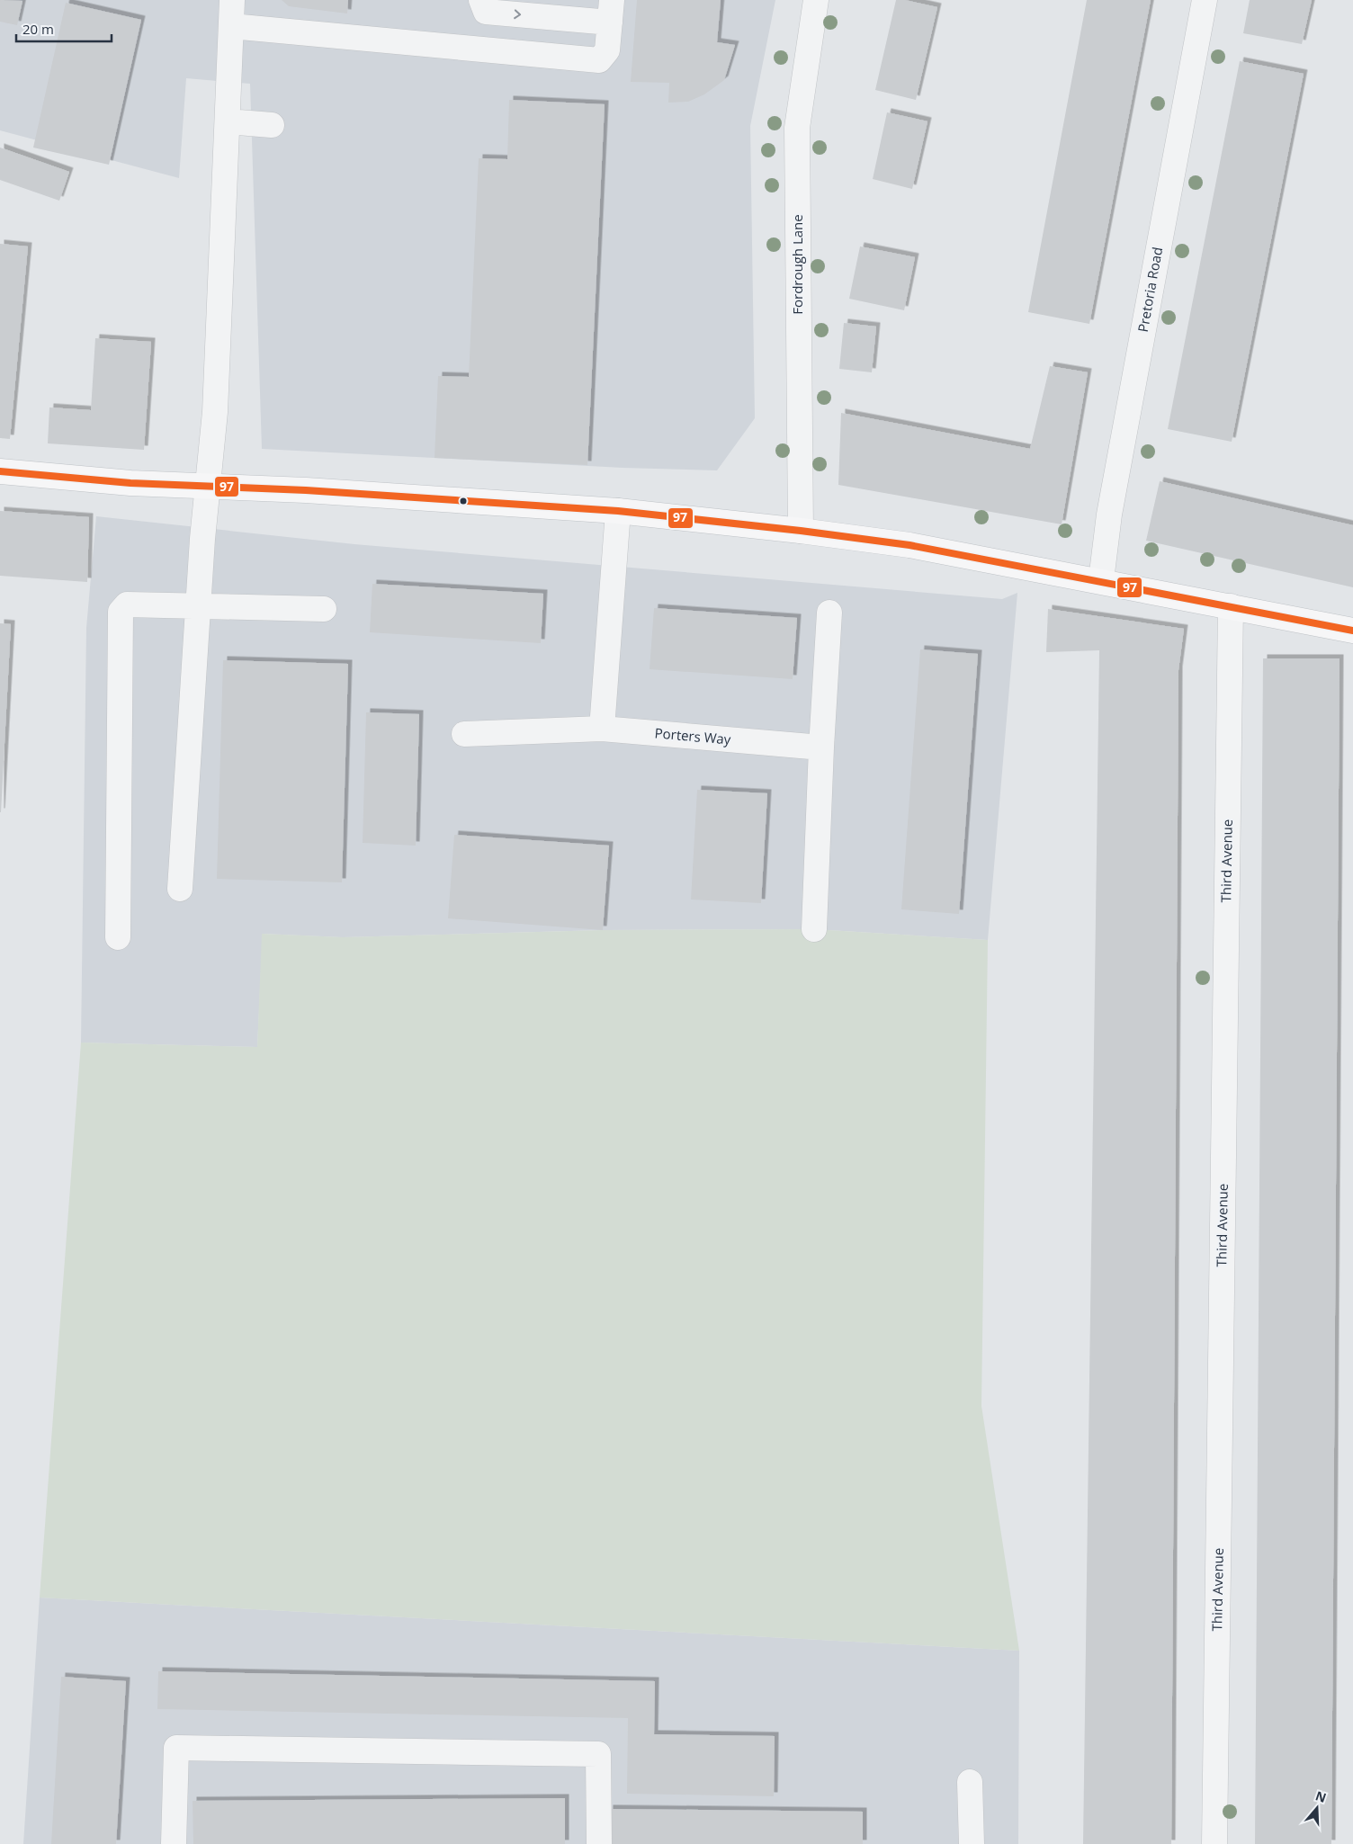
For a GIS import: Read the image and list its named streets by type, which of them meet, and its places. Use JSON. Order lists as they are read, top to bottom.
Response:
{
  "streets": {
    "street": [
      "Fordrough Lane",
      "Pretoria Road",
      "Porters Way",
      "Third Avenue"
    ]
  },
  "lines": ["transit line 97"],
  "scale_bar": "20 m",
  "north": "top"
}
